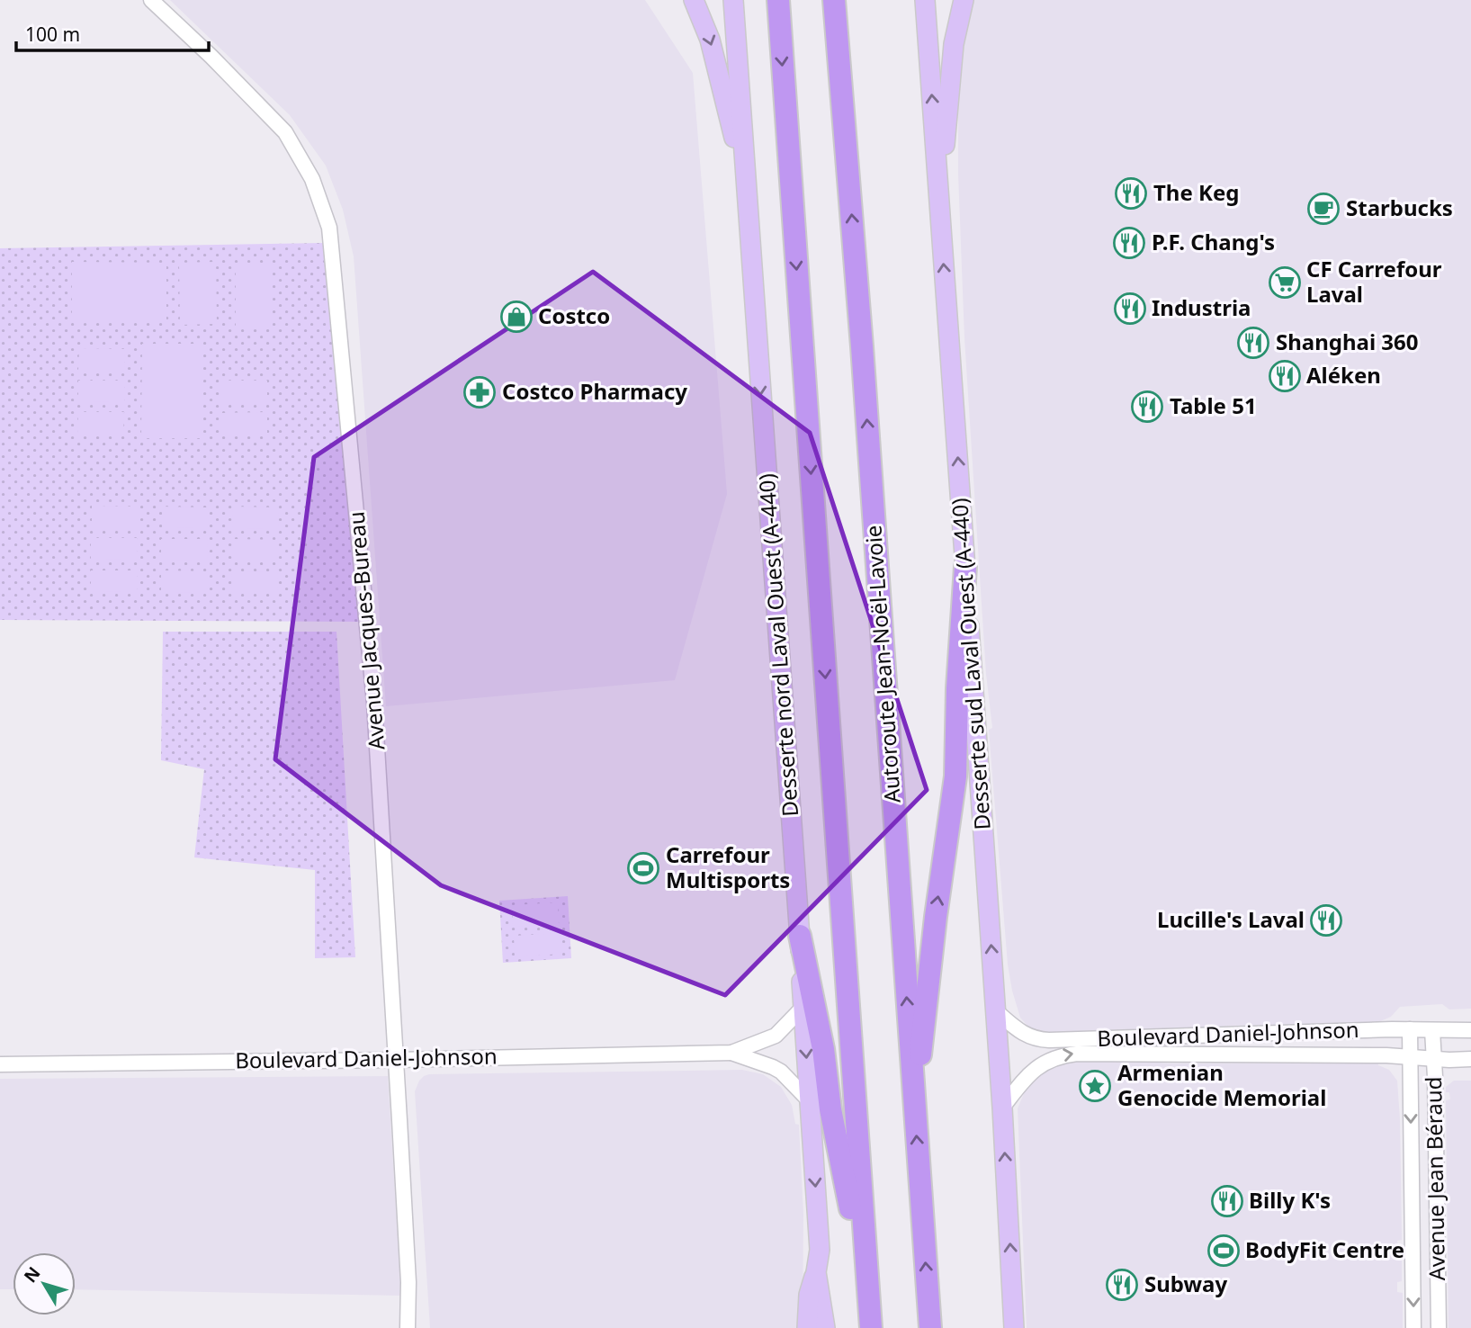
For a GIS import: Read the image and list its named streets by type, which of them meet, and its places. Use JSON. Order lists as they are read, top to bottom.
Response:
{
  "streets": {
    "highway": ["Autoroute Jean-Noël-Lavoie"],
    "main road": ["Desserte nord Laval Ouest (A-440)", "Desserte sud Laval Ouest (A-440)"],
    "street": ["Avenue Jacques-Bureau", "Boulevard Daniel-Johnson", "Avenue Jean Béraud"]
  },
  "crossings": [
    ["Avenue Jacques-Bureau", "Boulevard Daniel-Johnson"],
    ["Desserte nord Laval Ouest (A-440)", "Boulevard Daniel-Johnson"],
    ["Desserte sud Laval Ouest (A-440)", "Boulevard Daniel-Johnson"],
    ["Boulevard Daniel-Johnson", "Avenue Jean Béraud"]
  ],
  "one_way": ["Desserte nord Laval Ouest (A-440)", "Desserte sud Laval Ouest (A-440)"],
  "places": {
    "restaurant": [
      "The Keg",
      "P.F. Chang's",
      "Industria",
      "Shanghai 360",
      "Aléken",
      "Table 51",
      "Lucille's Laval",
      "Billy K's",
      "Subway"
    ],
    "cafe": ["Starbucks"],
    "supermarket": ["CF Carrefour Laval"],
    "shop": ["Costco"],
    "pharmacy": ["Costco Pharmacy"],
    "sports": ["Carrefour Multisports", "BodyFit Centre"],
    "place": ["Armenian Genocide Memorial"]
  },
  "scale_bar": "100 m",
  "north": "top left"
}
